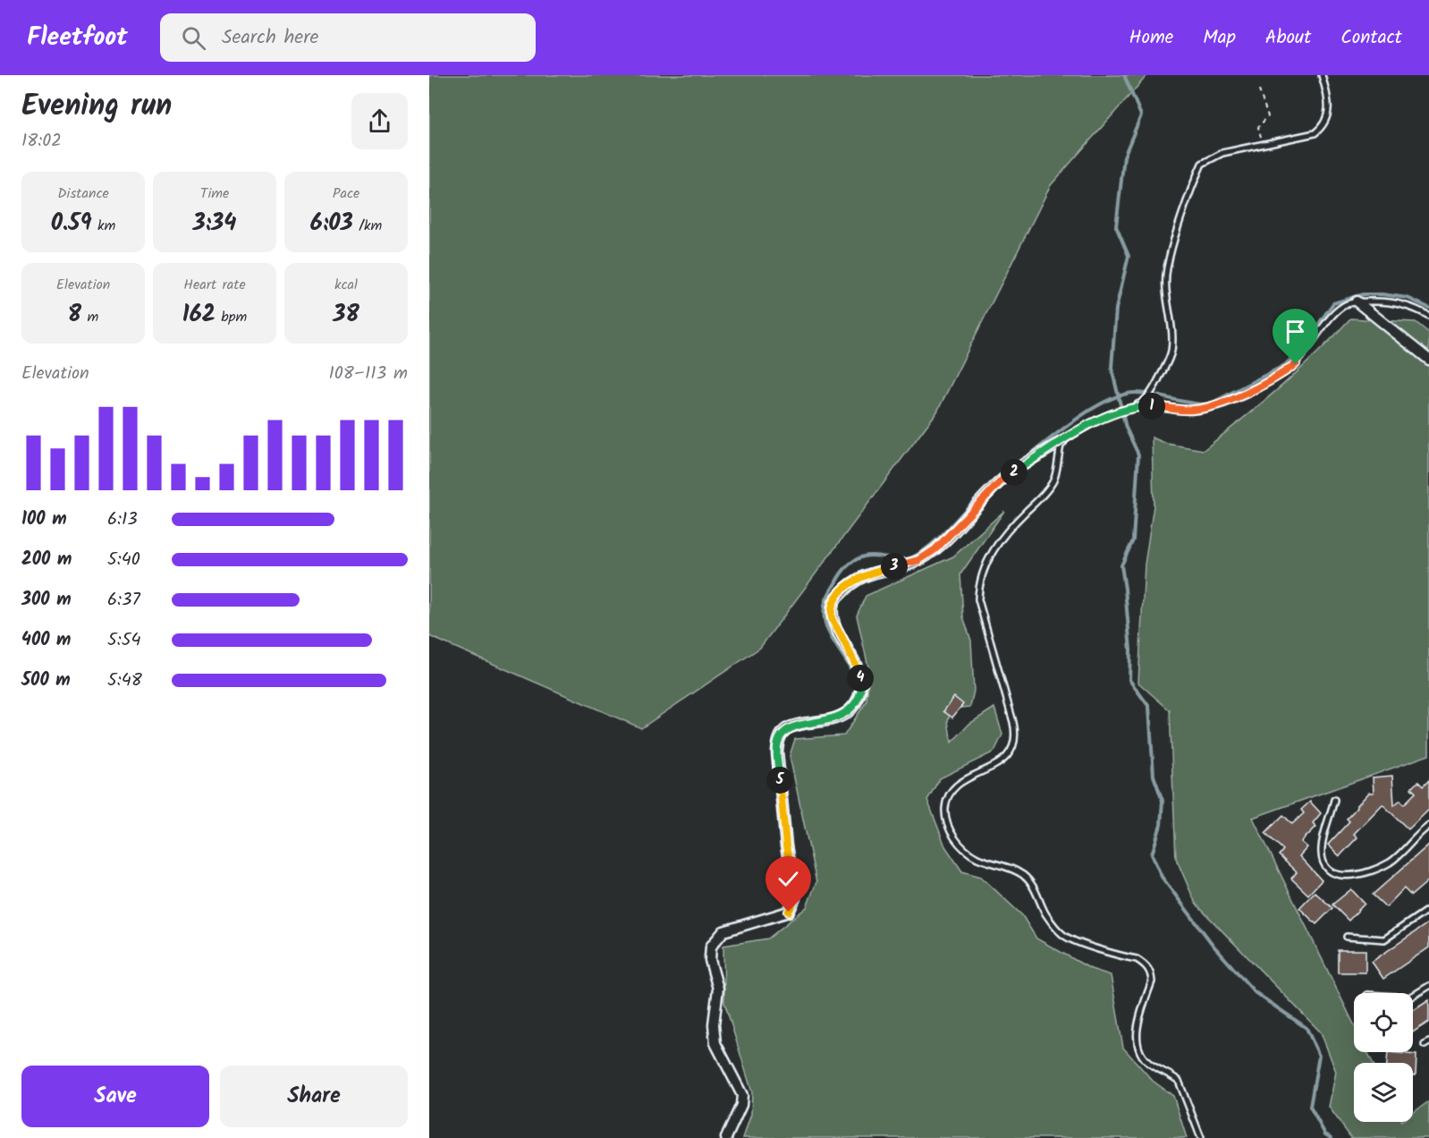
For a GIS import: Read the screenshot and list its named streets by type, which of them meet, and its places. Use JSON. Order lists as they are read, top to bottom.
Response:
{
  "page": {
    "header": "Fleetfoot",
    "search": "Search here",
    "nav": [
      "Home",
      "Map",
      "About",
      "Contact"
    ],
    "heading": ["Evening run", "18:02"],
    "stats": [
      ["Distance", "0.59 km"],
      ["Time", "3:34"],
      ["Pace", "6:03 /km"],
      ["Elevation", "8 m"],
      ["Heart rate", "162 bpm"],
      ["kcal", "38"]
    ],
    "chart": ["Elevation", "108–113 m"],
    "pins": [
      "1",
      "2",
      "3",
      "4",
      "5"
    ],
    "list": [
      {
        "name": "100 m",
        "note": "6:13"
      },
      {
        "name": "200 m",
        "note": "5:40"
      },
      {
        "name": "300 m",
        "note": "6:37"
      },
      {
        "name": "400 m",
        "note": "5:54"
      },
      {
        "name": "500 m",
        "note": "5:48"
      }
    ],
    "buttons": ["Save", "Share"]
  }
}
